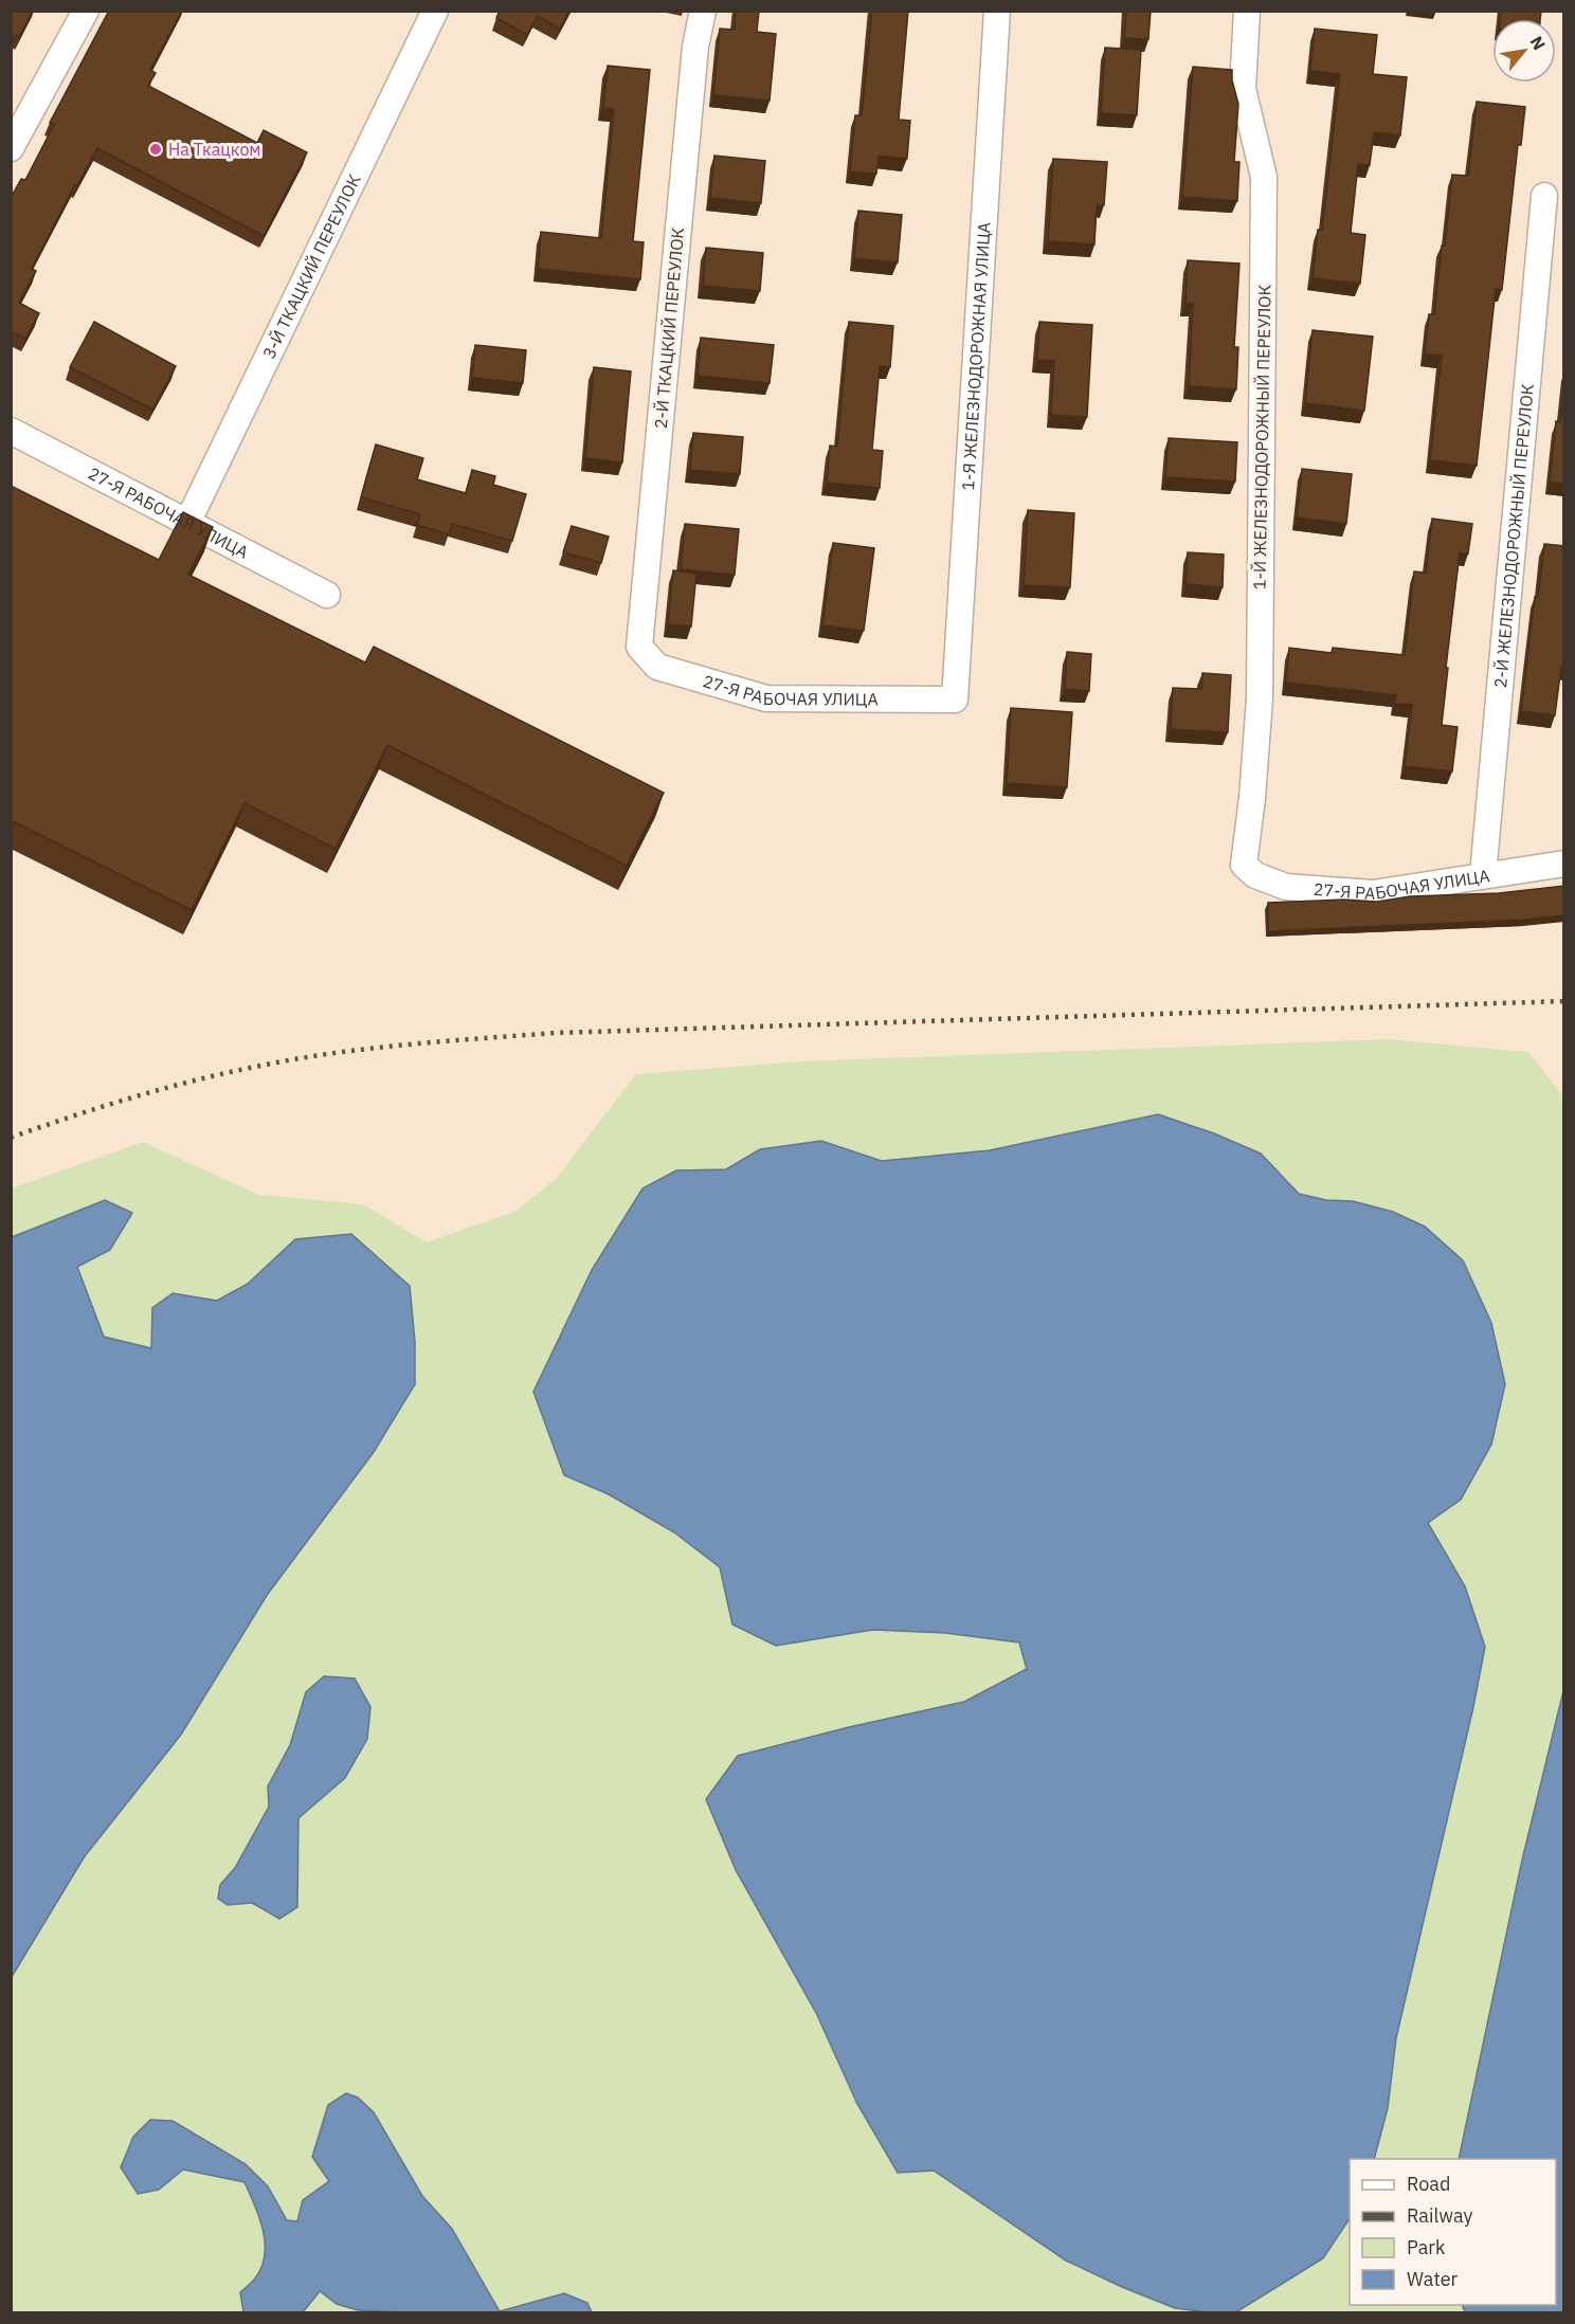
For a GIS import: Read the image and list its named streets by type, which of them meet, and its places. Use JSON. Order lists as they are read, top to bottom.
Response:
{
  "streets": {
    "street": [
      "3-Й ТКАЦКИЙ ПЕРЕУЛОК",
      "2-Й ТКАЦКИЙ ПЕРЕУЛОК",
      "1-Я ЖЕЛЕЗНОДОРОЖНАЯ УЛИЦА",
      "1-Й ЖЕЛЕЗНОДОРОЖНЫЙ ПЕРЕУЛОК",
      "27-Я РАБОЧАЯ УЛИЦА",
      "2-Й ЖЕЛЕЗНОДОРОЖНЫЙ ПЕРЕУЛОК"
    ]
  },
  "crossings": [
    ["3-Й ТКАЦКИЙ ПЕРЕУЛОК", "27-Я РАБОЧАЯ УЛИЦА"],
    ["2-Й ТКАЦКИЙ ПЕРЕУЛОК", "27-Я РАБОЧАЯ УЛИЦА"],
    ["1-Я ЖЕЛЕЗНОДОРОЖНАЯ УЛИЦА", "27-Я РАБОЧАЯ УЛИЦА"],
    ["1-Й ЖЕЛЕЗНОДОРОЖНЫЙ ПЕРЕУЛОК", "27-Я РАБОЧАЯ УЛИЦА"],
    ["27-Я РАБОЧАЯ УЛИЦА", "2-Й ЖЕЛЕЗНОДОРОЖНЫЙ ПЕРЕУЛОК"]
  ],
  "places": ["На Ткацком"],
  "legend": [
    "Road",
    "Railway",
    "Park",
    "Water"
  ],
  "north": "top right"
}
